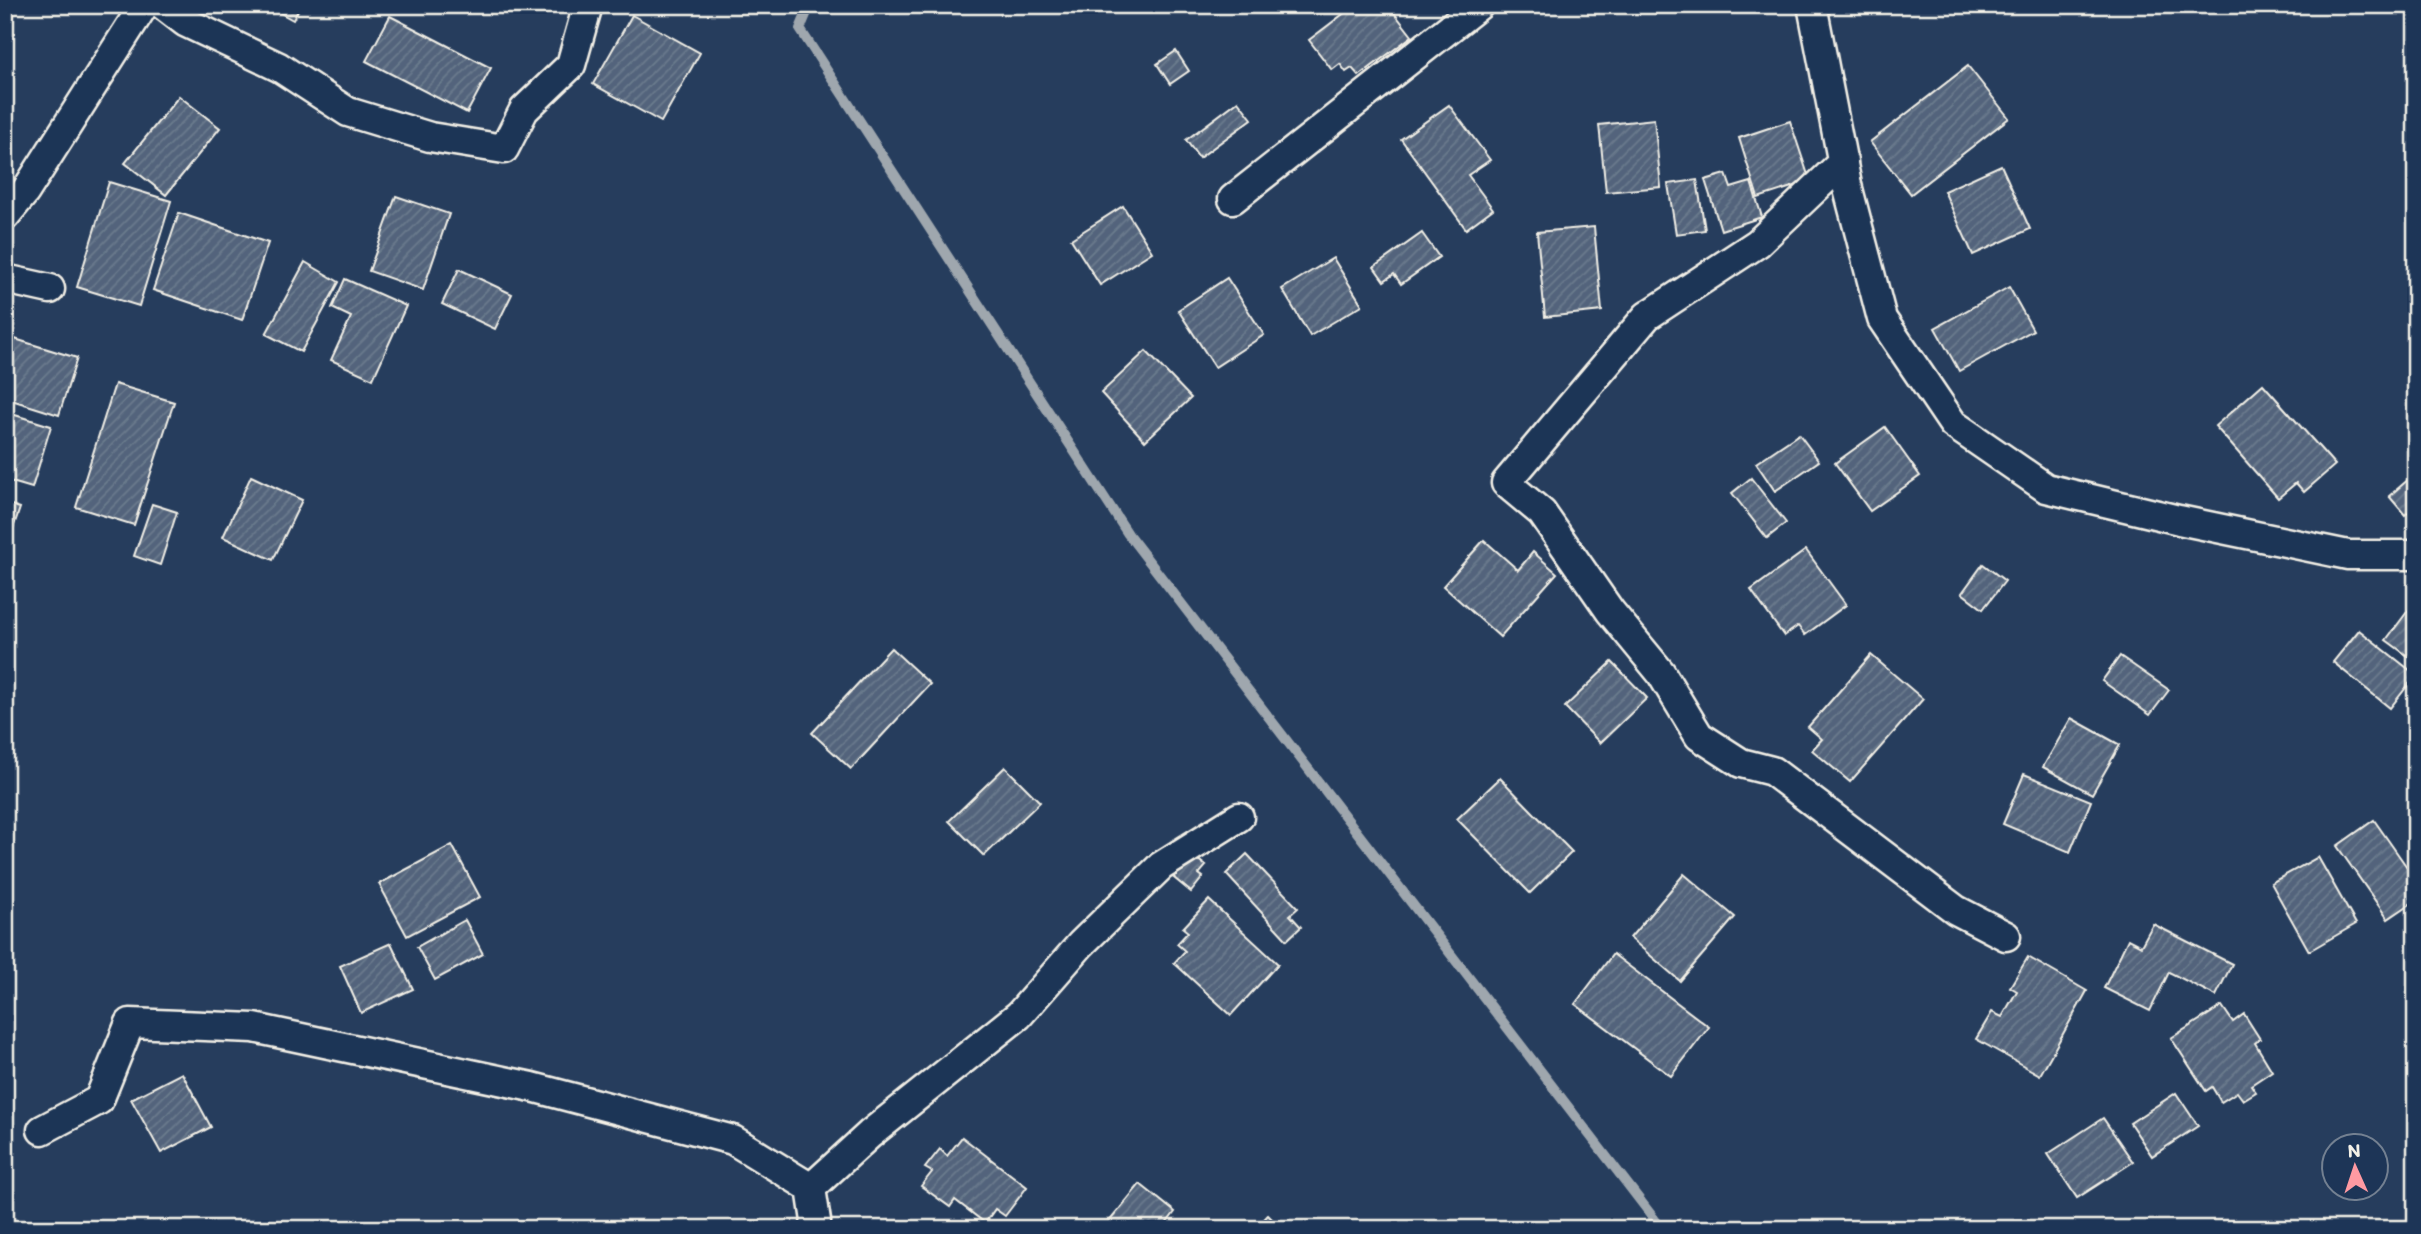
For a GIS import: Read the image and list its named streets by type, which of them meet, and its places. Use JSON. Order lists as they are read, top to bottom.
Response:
{
  "north": "top"
}
